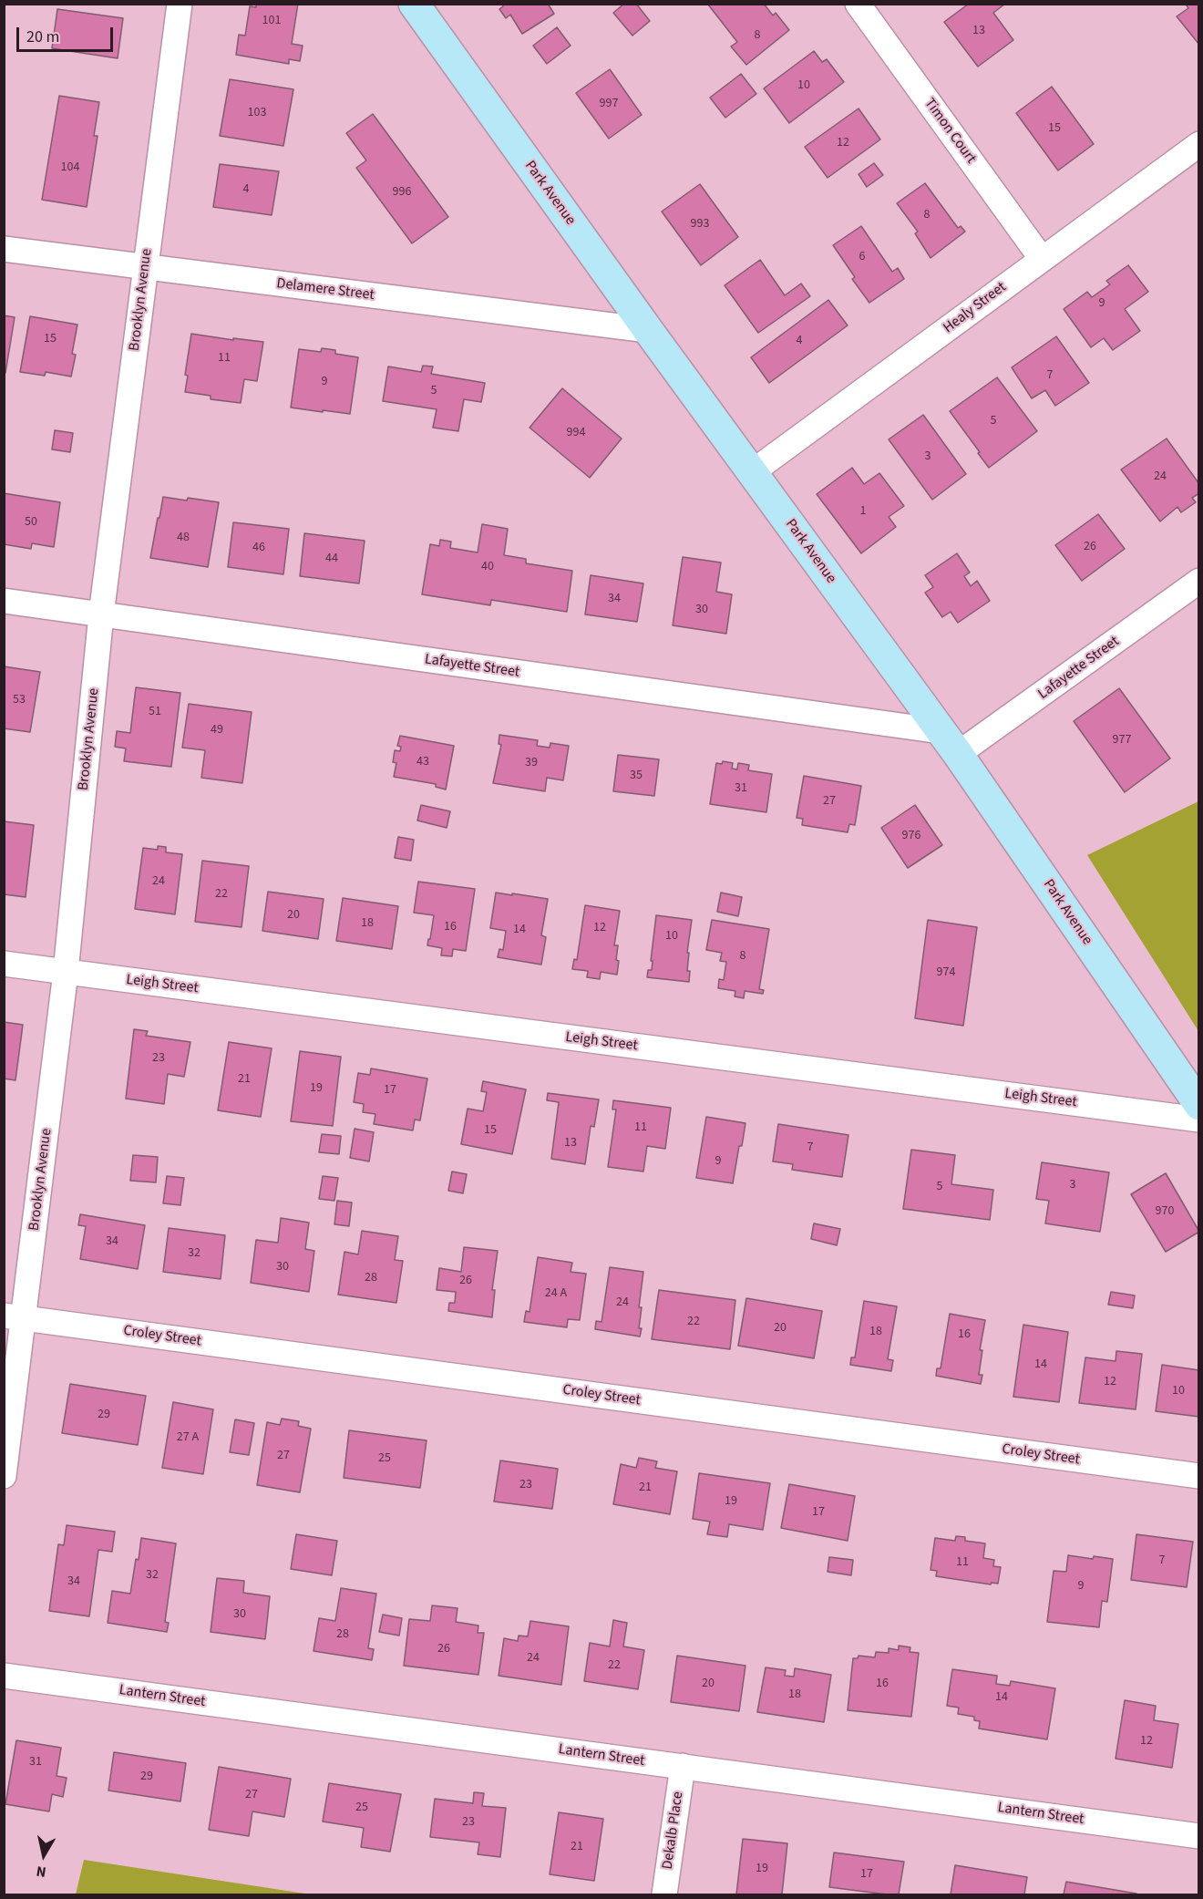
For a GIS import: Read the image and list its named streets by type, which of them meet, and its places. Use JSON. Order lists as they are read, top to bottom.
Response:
{
  "streets": {
    "main road": ["Park Avenue"],
    "street": [
      "Timon Court",
      "Delamere Street",
      "Brooklyn Avenue",
      "Healy Street",
      "Lafayette Street",
      "Leigh Street",
      "Croley Street",
      "Lantern Street",
      "Dekalb Place"
    ]
  },
  "crossings": [
    ["Timon Court", "Healy Street"],
    ["Park Avenue", "Delamere Street"],
    ["Park Avenue", "Healy Street"],
    ["Park Avenue", "Lafayette Street"],
    ["Delamere Street", "Brooklyn Avenue"],
    ["Brooklyn Avenue", "Lafayette Street"],
    ["Brooklyn Avenue", "Leigh Street"],
    ["Brooklyn Avenue", "Croley Street"],
    ["Lantern Street", "Dekalb Place"]
  ],
  "house_numbers": [
    "101",
    "13",
    "8",
    "10",
    "997",
    "103",
    "15",
    "12",
    "104",
    "4",
    "996",
    "8",
    "993",
    "6",
    "9",
    "15",
    "4",
    "11",
    "7",
    "9",
    "5",
    "5",
    "994",
    "3",
    "24",
    "1",
    "50",
    "48",
    "26",
    "46",
    "44",
    "40",
    "34",
    "30",
    "53",
    "51",
    "49",
    "977",
    "43",
    "39",
    "35",
    "31",
    "27",
    "976",
    "24",
    "22",
    "20",
    "18",
    "16",
    "12",
    "14",
    "10",
    "8",
    "974",
    "23",
    "21",
    "19",
    "17",
    "11",
    "15",
    "13",
    "7",
    "9",
    "3",
    "5",
    "970",
    "34",
    "32",
    "30",
    "28",
    "26",
    "24 A",
    "24",
    "22",
    "20",
    "18",
    "16",
    "14",
    "12",
    "10",
    "29",
    "27 A",
    "27",
    "25",
    "23",
    "21",
    "19",
    "17",
    "7",
    "11",
    "32",
    "34",
    "9",
    "30",
    "28",
    "26",
    "24",
    "22",
    "20",
    "16",
    "18",
    "14",
    "12",
    "31",
    "29",
    "27",
    "25",
    "23",
    "21",
    "19",
    "17"
  ],
  "scale_bar": "20 m",
  "north": "bottom"
}
